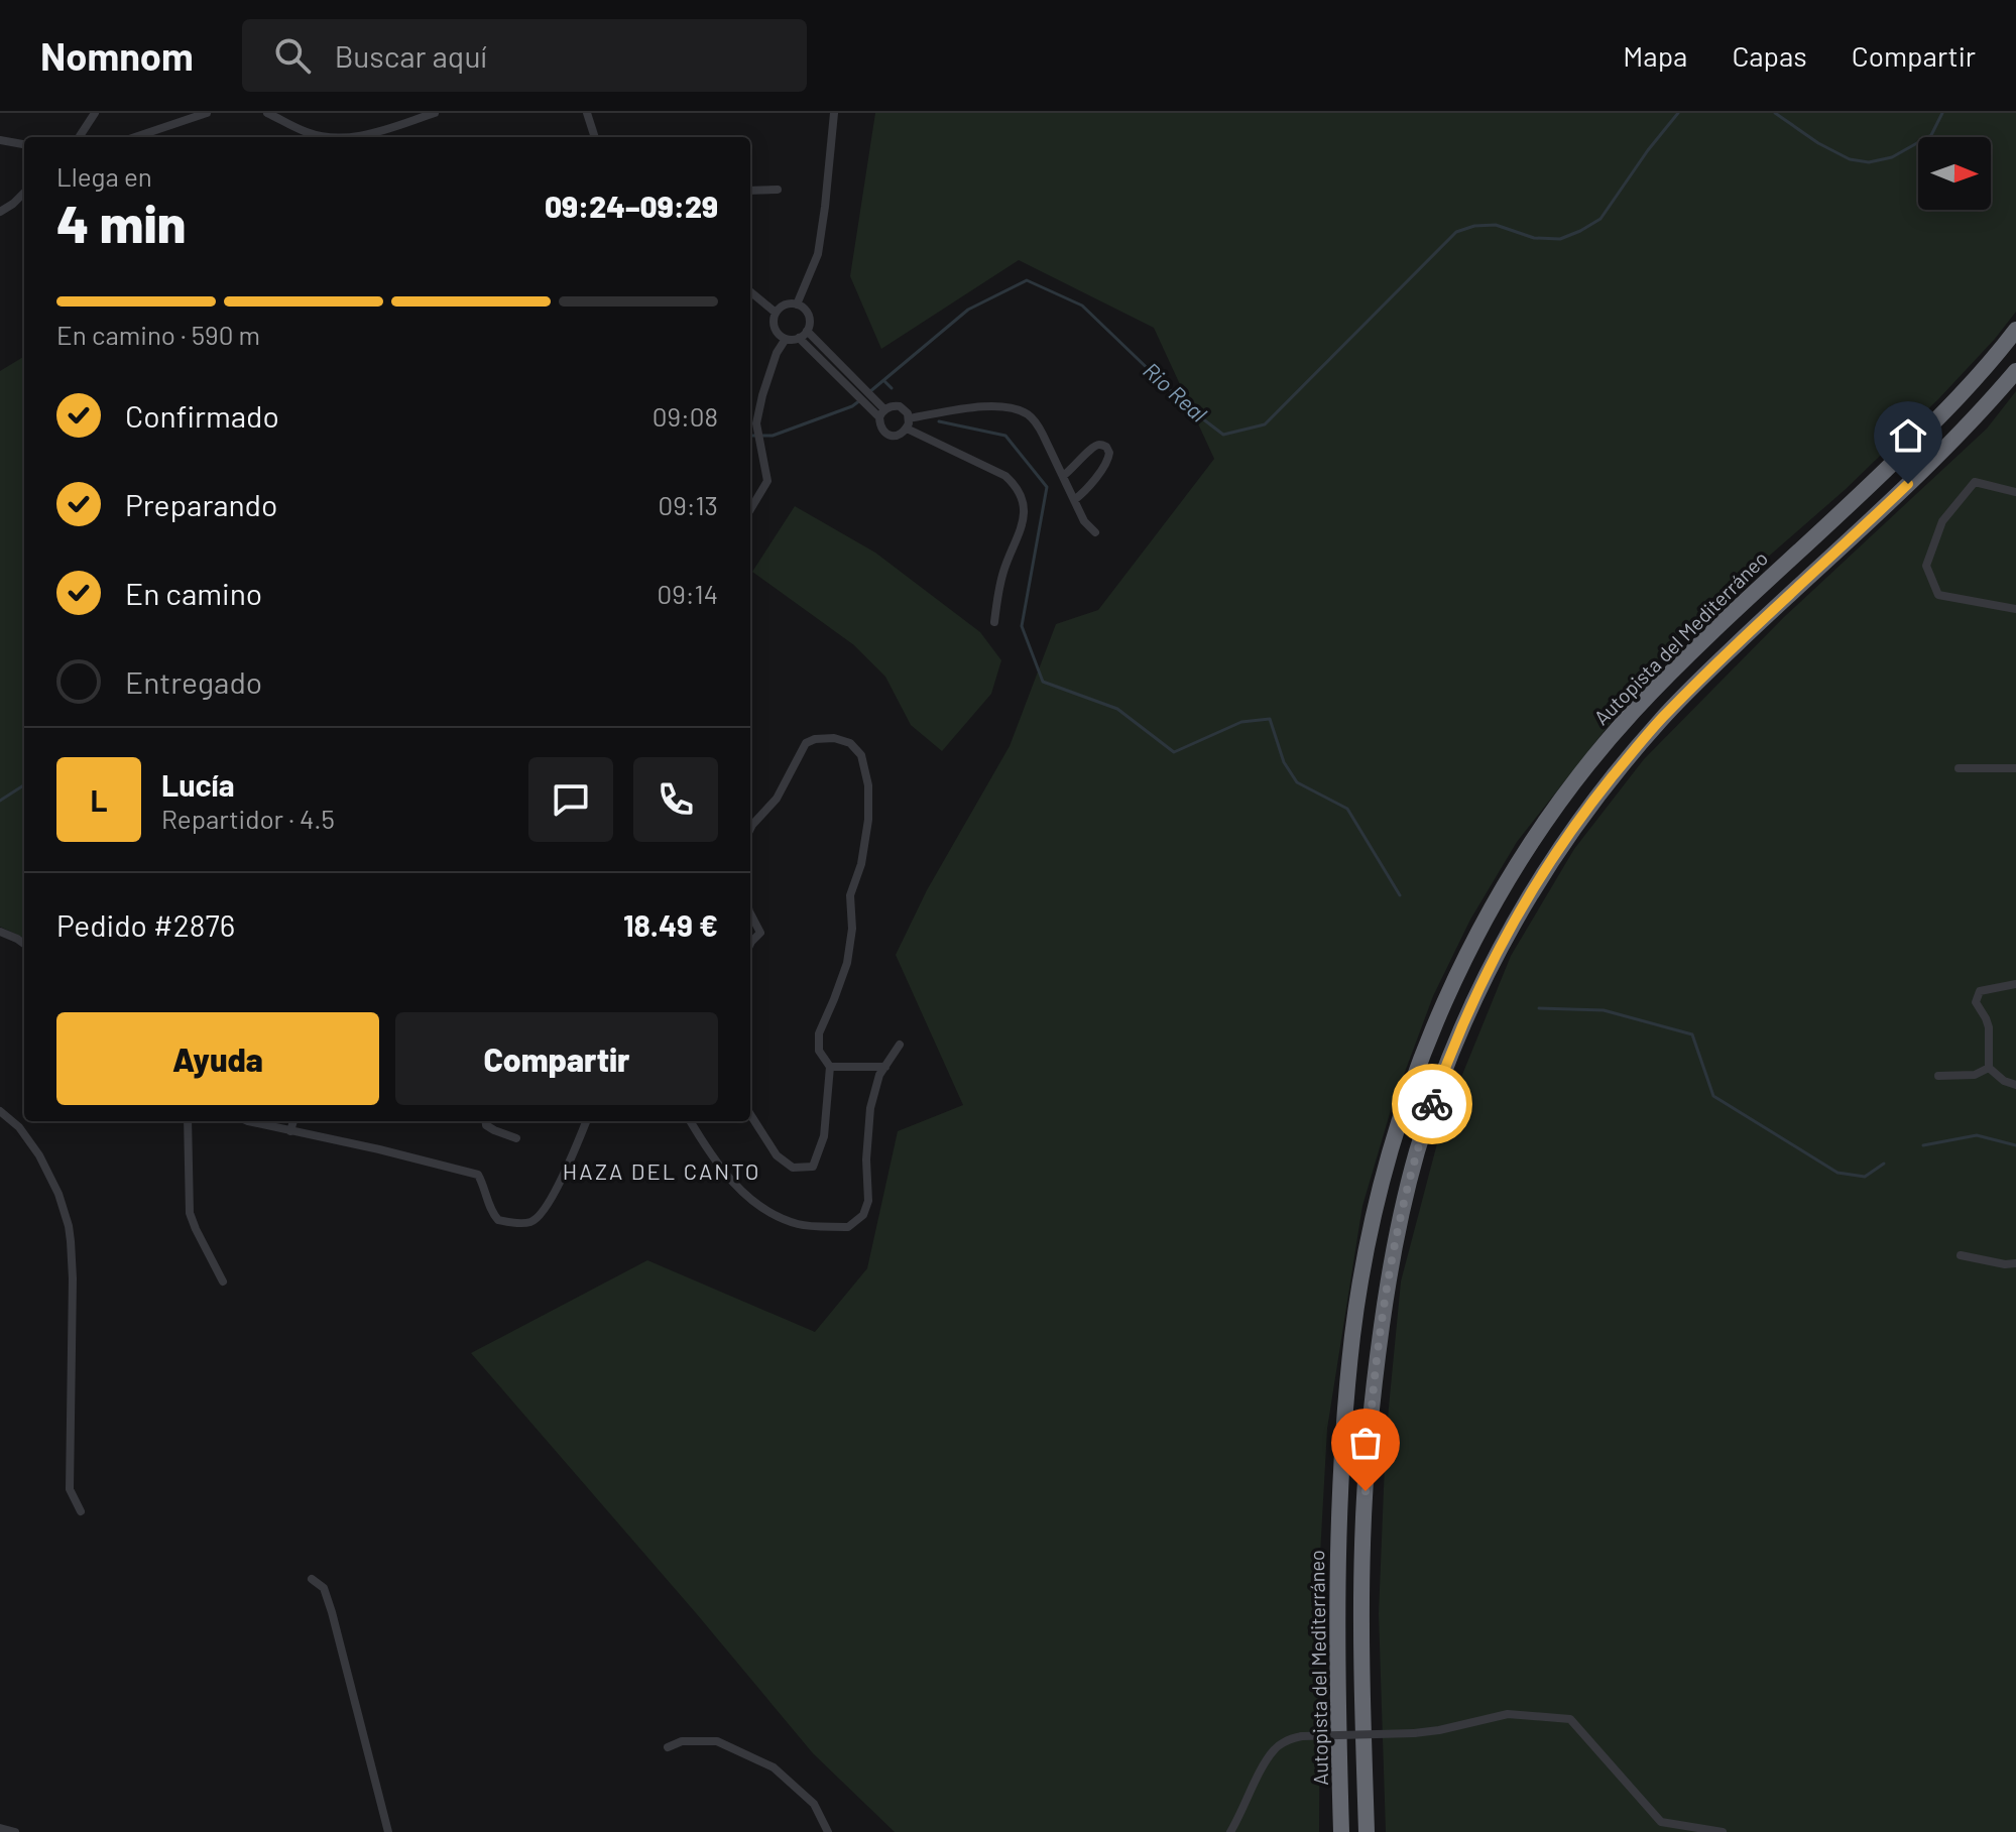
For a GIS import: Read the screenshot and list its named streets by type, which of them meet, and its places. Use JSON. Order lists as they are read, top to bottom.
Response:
{
  "streets": {
    "highway": ["Autopista del Mediterráneo"]
  },
  "districts": ["HAZA DEL CANTO"],
  "water": ["Rio Real"],
  "north": "right",
  "page": {
    "header": "Nomnom",
    "search": "Buscar aquí",
    "nav": ["Mapa", "Capas", "Compartir"],
    "heading": ["4 min", "Llega en", "09:24–09:29"],
    "panel": [
      "Lucía",
      "Repartidor · 4.5",
      "Pedido #2876",
      "18.49 €"
    ],
    "bar": "En camino · 590 m",
    "list": [
      ["Confirmado", "09:08"],
      ["Preparando", "09:13"],
      ["En camino", "09:14"],
      "Entregado"
    ],
    "round": "L",
    "buttons": ["Ayuda", "Compartir"]
  }
}
